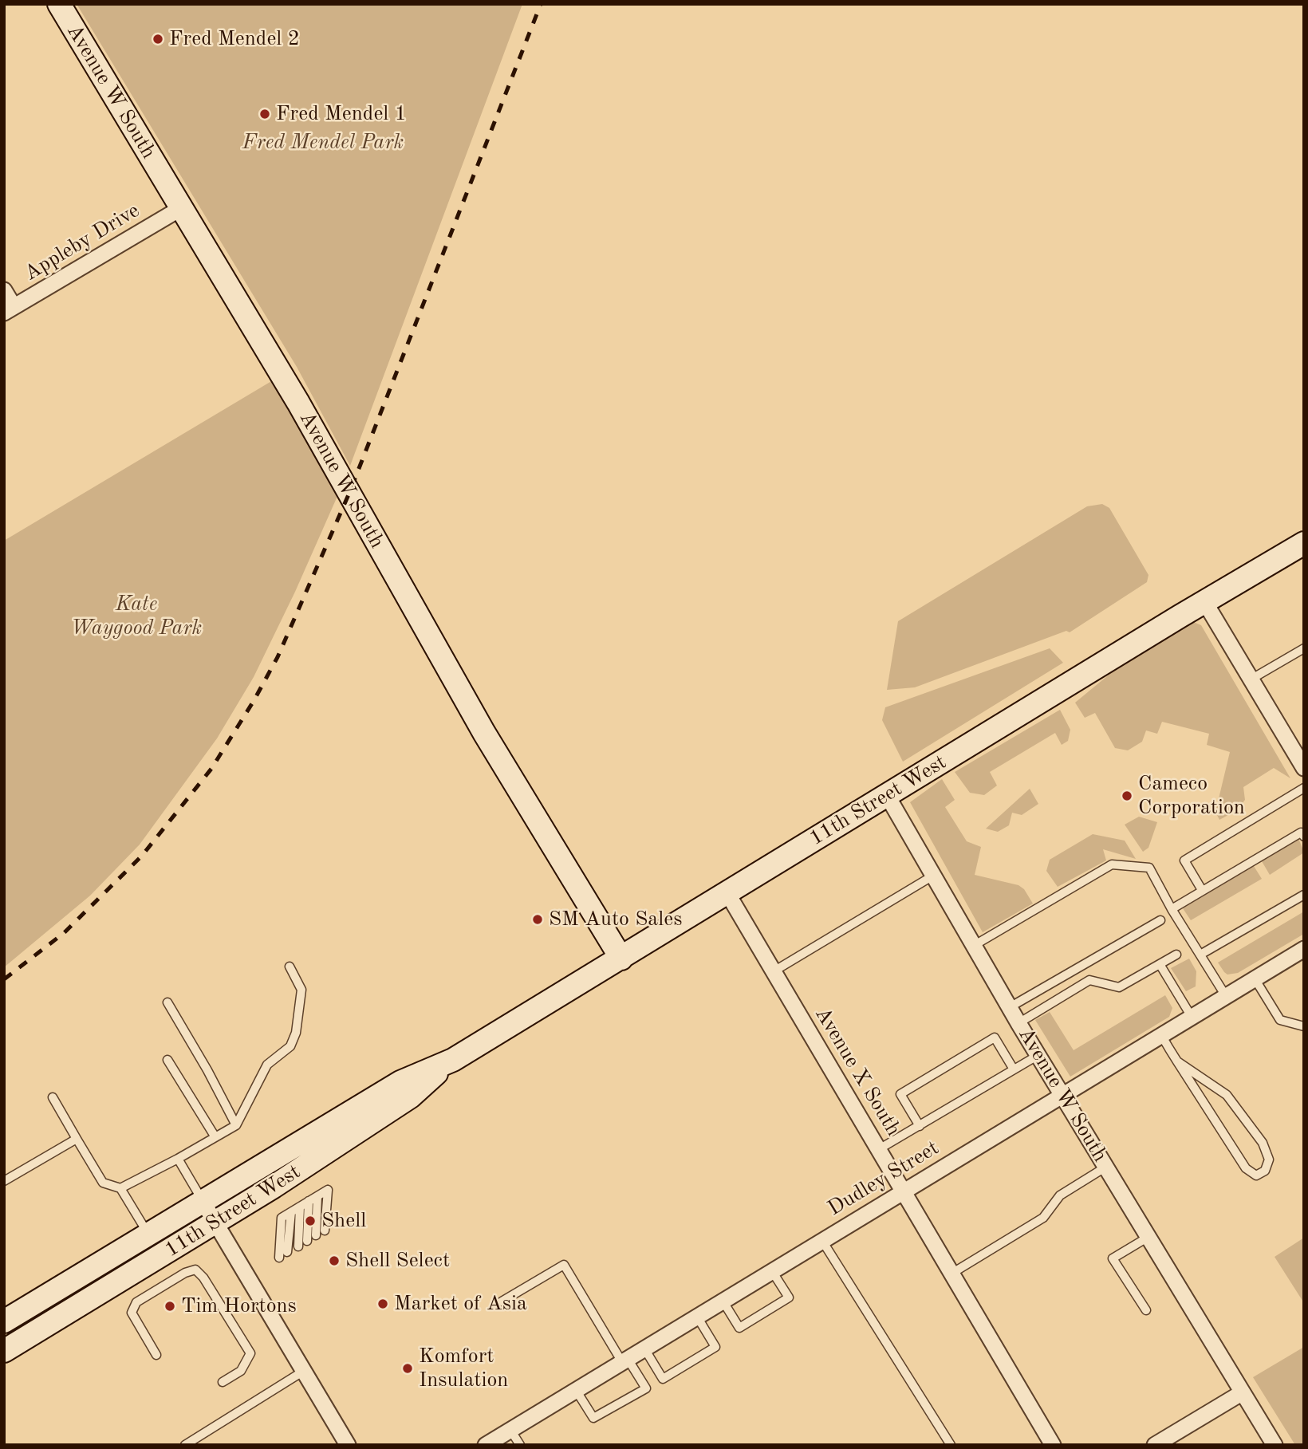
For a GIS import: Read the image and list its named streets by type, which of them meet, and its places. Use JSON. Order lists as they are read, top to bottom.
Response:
{
  "streets": {
    "main road": ["Avenue W South", "11th Street West"],
    "street": ["Appleby Drive", "Avenue X South", "Dudley Street"]
  },
  "crossings": [
    ["Avenue W South", "Appleby Drive"],
    ["Avenue W South", "11th Street West"],
    ["Avenue W South", "Dudley Street"],
    ["11th Street West", "Avenue X South"],
    ["Avenue X South", "Dudley Street"]
  ],
  "parks": ["Fred Mendel Park", "Kate Waygood Park"],
  "places": [
    "Fred Mendel 2",
    "Fred Mendel 1",
    "Cameco Corporation",
    "SM Auto Sales",
    "Shell",
    "Shell Select",
    "Market of Asia",
    "Tim Hortons",
    "Komfort Insulation"
  ]
}
